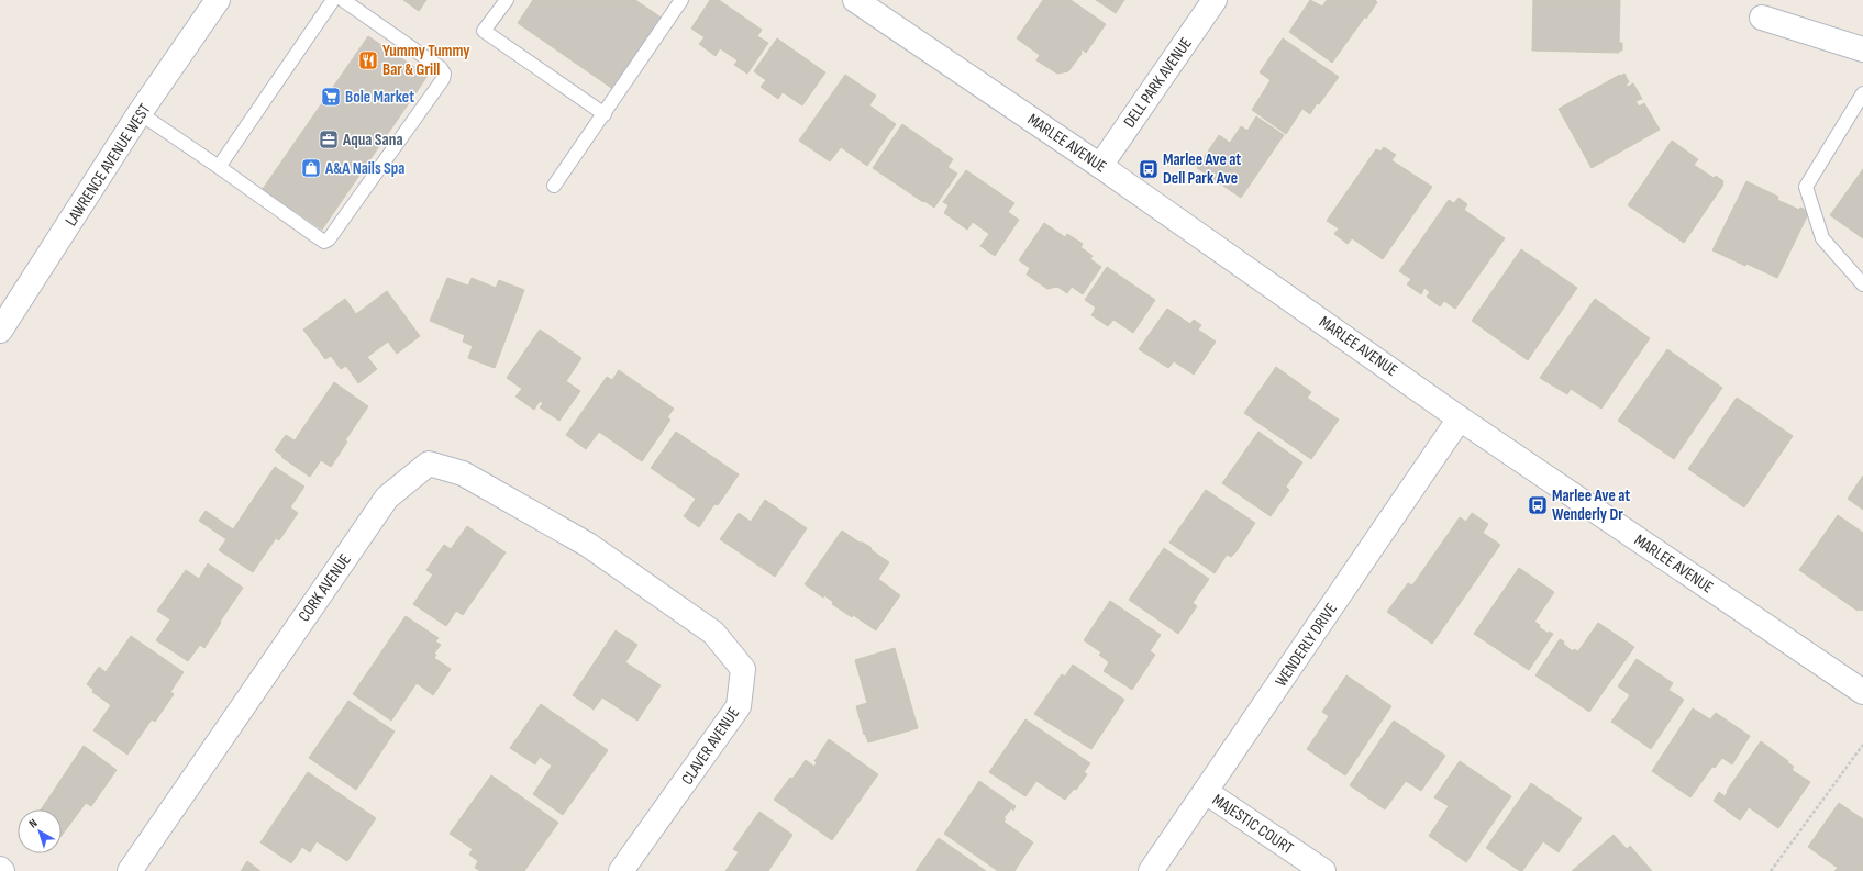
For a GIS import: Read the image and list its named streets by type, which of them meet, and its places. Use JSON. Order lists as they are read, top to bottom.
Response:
{
  "streets": {
    "street": [
      "DELL PARK AVENUE",
      "MARLEE AVENUE",
      "LAWRENCE AVENUE WEST",
      "CORK AVENUE",
      "WENDERLY DRIVE",
      "CLAVER AVENUE",
      "MAJESTIC COURT"
    ]
  },
  "crossings": [
    ["DELL PARK AVENUE", "MARLEE AVENUE"],
    ["MARLEE AVENUE", "WENDERLY DRIVE"],
    ["CORK AVENUE", "CLAVER AVENUE"],
    ["WENDERLY DRIVE", "MAJESTIC COURT"]
  ],
  "places": {
    "restaurant": ["Yummy Tummy Bar & Grill"],
    "supermarket": ["Bole Market"],
    "office": ["Aqua Sana"],
    "shop": ["A&A Nails Spa"],
    "bus stop": ["Marlee Ave at Dell Park Ave", "Marlee Ave at Wenderly Dr"]
  },
  "north": "top left"
}
